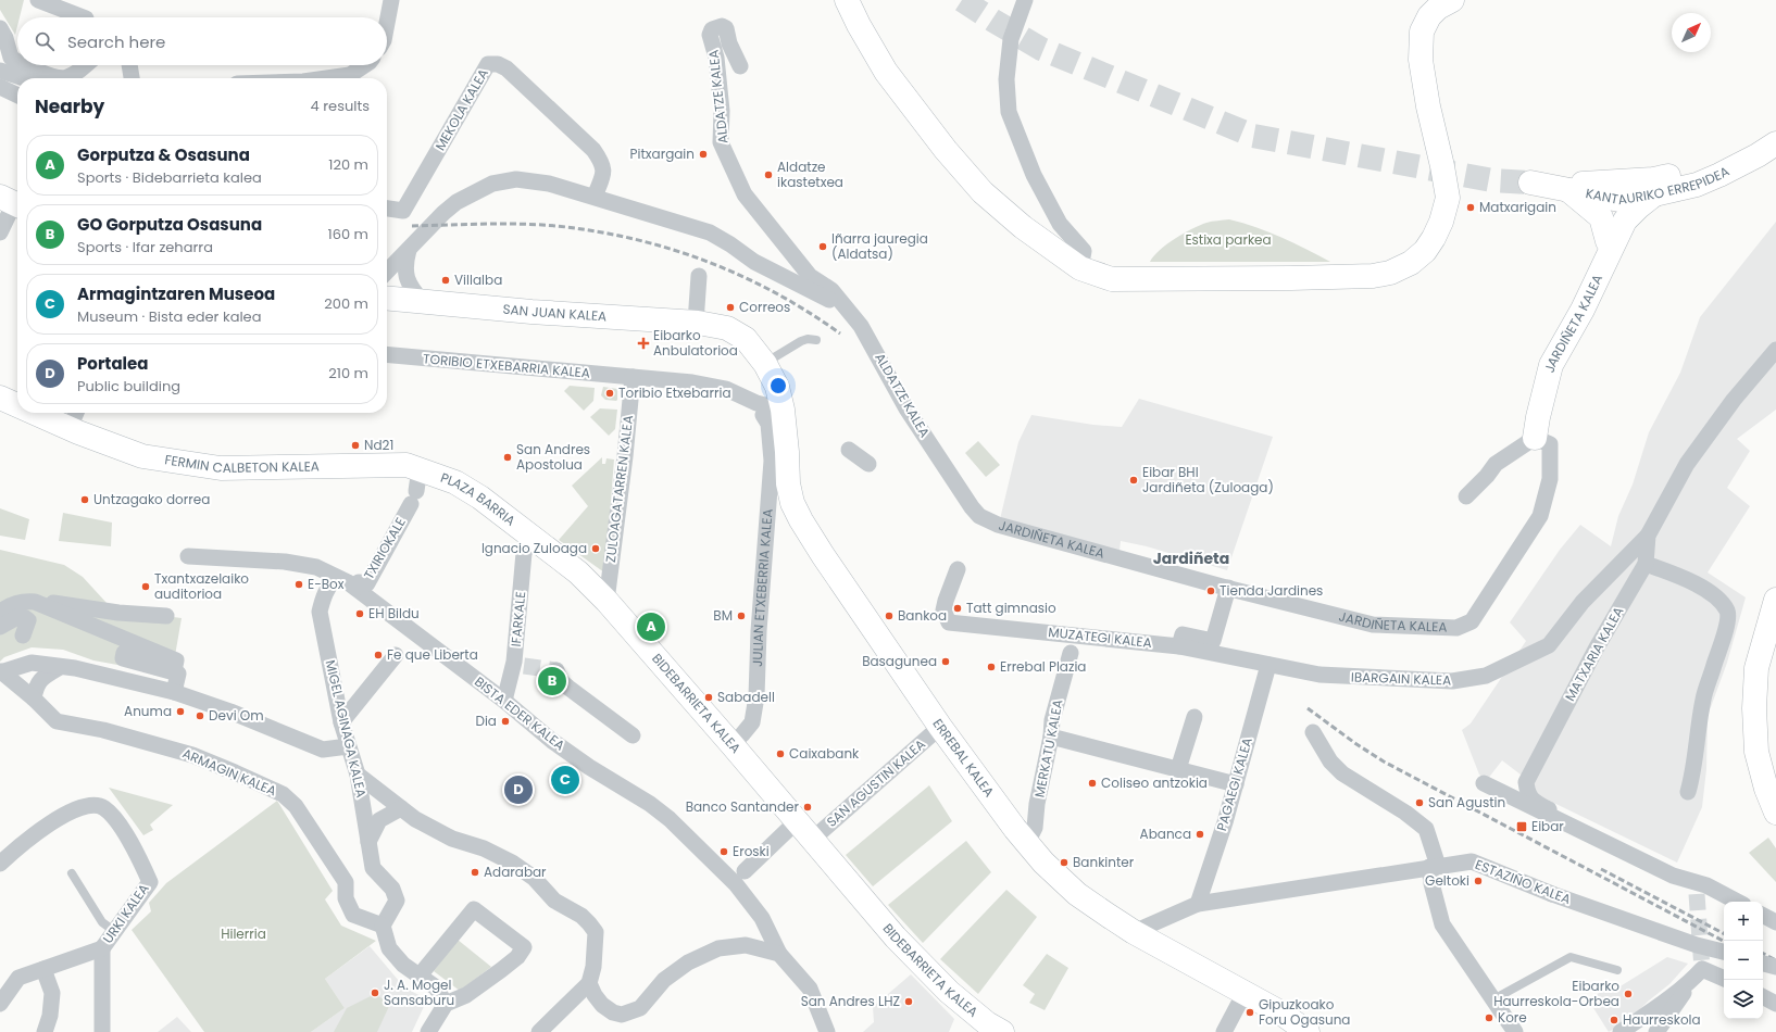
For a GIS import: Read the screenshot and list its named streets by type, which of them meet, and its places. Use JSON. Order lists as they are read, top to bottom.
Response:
{
  "streets": {
    "main road": [
      "KANTAURIKO ERREPIDEA",
      "SAN JUAN KALEA",
      "JARDIÑETA KALEA",
      "FERMIN CALBETON KALEA",
      "PLAZA BARRIA",
      "JULIAN ETXEBERRIA KALEA",
      "BIDEBARRIETA KALEA",
      "ERREBAL KALEA"
    ],
    "street": [
      "ALDATZE KALEA",
      "MEKOLA KALEA",
      "TORIBIO ETXEBARRIA KALEA",
      "ZULOAGATARREN KALEA",
      "TXIRIOKALE",
      "IFARKALE",
      "MUZATEGI KALEA",
      "MATXARIA KALEA",
      "IBARGAIN KALEA",
      "BISTA EDER KALEA",
      "MIGEL AGINAGA KALEA",
      "MERKATU KALEA",
      "ARMAGIN KALEA",
      "SAN AGUSTIN KALEA",
      "PAGAEGI KALEA",
      "ESTAZIÑO KALEA",
      "URKI KALEA"
    ]
  },
  "crossings": [
    ["ALDATZE KALEA", "MEKOLA KALEA"],
    ["ALDATZE KALEA", "JARDIÑETA KALEA"],
    ["KANTAURIKO ERREPIDEA", "JARDIÑETA KALEA"],
    ["SAN JUAN KALEA", "JULIAN ETXEBERRIA KALEA"],
    ["TORIBIO ETXEBARRIA KALEA", "ZULOAGATARREN KALEA"],
    ["FERMIN CALBETON KALEA", "PLAZA BARRIA"],
    ["FERMIN CALBETON KALEA", "TXIRIOKALE"],
    ["ZULOAGATARREN KALEA", "BIDEBARRIETA KALEA"],
    ["PLAZA BARRIA", "TXIRIOKALE"],
    ["PLAZA BARRIA", "IFARKALE"],
    ["PLAZA BARRIA", "BIDEBARRIETA KALEA"],
    ["TXIRIOKALE", "BISTA EDER KALEA"],
    ["JULIAN ETXEBERRIA KALEA", "BIDEBARRIETA KALEA"],
    ["JULIAN ETXEBERRIA KALEA", "ERREBAL KALEA"],
    ["IFARKALE", "BIDEBARRIETA KALEA"],
    ["IFARKALE", "BISTA EDER KALEA"],
    ["MUZATEGI KALEA", "IBARGAIN KALEA"],
    ["MATXARIA KALEA", "IBARGAIN KALEA"],
    ["IBARGAIN KALEA", "PAGAEGI KALEA"],
    ["BIDEBARRIETA KALEA", "SAN AGUSTIN KALEA"],
    ["BISTA EDER KALEA", "MIGEL AGINAGA KALEA"],
    ["MIGEL AGINAGA KALEA", "ARMAGIN KALEA"],
    ["MERKATU KALEA", "ERREBAL KALEA"],
    ["ERREBAL KALEA", "SAN AGUSTIN KALEA"],
    ["ERREBAL KALEA", "ESTAZIÑO KALEA"],
    ["PAGAEGI KALEA", "ESTAZIÑO KALEA"]
  ],
  "districts": ["Jardiñeta"],
  "parks": ["Estixa parkea", "Hilerria"],
  "places": {
    "other": [
      "Pitxargain",
      "Aldatze ikastetxea",
      "Matxarigain",
      "Iñarra jauregia (Aldatsa)",
      "Villalba",
      "Correos",
      "Toribio Etxebarria",
      "Nd21",
      "San Andres Apostolua",
      "Eibar BHI Jardiñeta (Zuloaga)",
      "Untzagako dorrea",
      "Ignacio Zuloaga",
      "E-Box",
      "Txantxazelaiko auditorioa",
      "Tienda Jardines",
      "Tatt gimnasio",
      "EH Bildu",
      "BM",
      "Bankoa",
      "Fe que Liberta",
      "Basagunea",
      "Errebal Plazia",
      "Sabadell",
      "Anuma",
      "Devi Om",
      "Dia",
      "Caixabank",
      "Coliseo antzokia",
      "San Agustin",
      "Banco Santander",
      "Abanca",
      "Eroski",
      "Bankinter",
      "Adarabar",
      "Geltoki",
      "J. A. Mogel Sansaburu",
      "Eibarko Haurreskola-Orbea",
      "San Andres LHZ",
      "Gipuzkoako Foru Ogasuna",
      "Kore",
      "Haurreskola"
    ],
    "health": ["Eibarko Anbulatorioa"],
    "transit": ["Eibar"]
  },
  "north": "top right",
  "page": {
    "search": "Search here",
    "heading": ["Nearby", "4 results"],
    "list": [
      {
        "mark": "A",
        "name": "Gorputza & Osasuna",
        "note": "Sports · Bidebarrieta kalea",
        "value": "120 m"
      },
      {
        "mark": "B",
        "name": "GO Gorputza Osasuna",
        "note": "Sports · Ifar zeharra",
        "value": "160 m"
      },
      {
        "mark": "C",
        "name": "Armagintzaren Museoa",
        "note": "Museum · Bista eder kalea",
        "value": "200 m"
      },
      {
        "mark": "D",
        "name": "Portalea",
        "note": "Public building",
        "value": "210 m"
      }
    ],
    "pins": [
      "A",
      "B",
      "C",
      "D"
    ],
    "map_buttons": ["+", "−"]
  }
}
